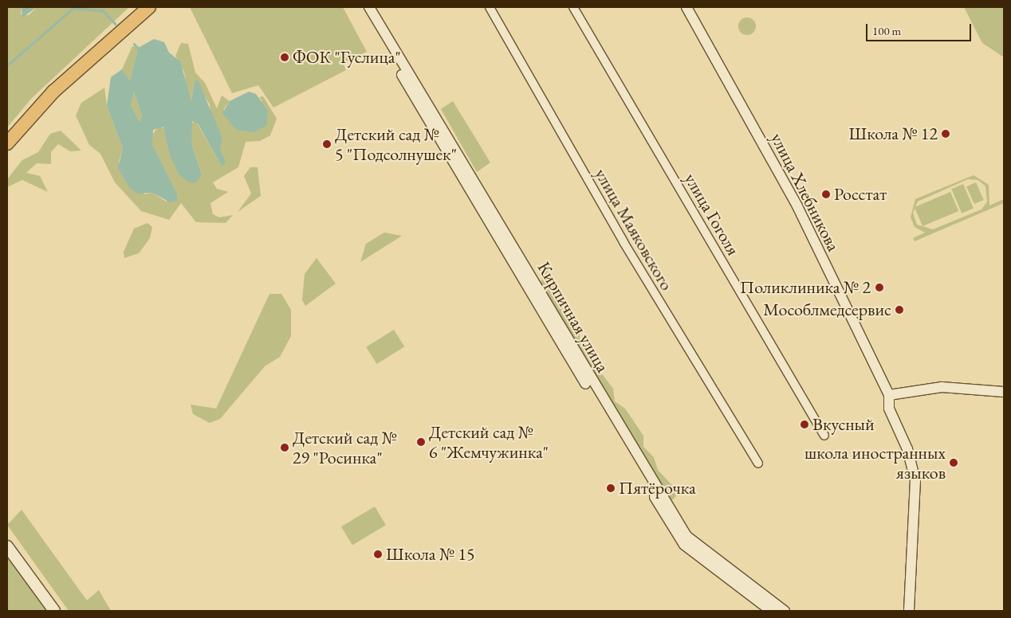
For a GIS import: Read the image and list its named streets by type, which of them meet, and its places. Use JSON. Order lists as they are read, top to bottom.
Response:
{
  "streets": {
    "street": [
      "улица Хлебникова",
      "улица Гоголя",
      "улица Маяковского",
      "Кирпичная улица"
    ]
  },
  "places": [
    "ФОК \"Гуслица\"",
    "Школа № 12",
    "Детский сад № 5 \"Подсолнушек\"",
    "Росстат",
    "Поликлиника № 2",
    "Мособлмедсервис",
    "Вкусный",
    "Детский сад № 6 \"Жемчужинка\"",
    "Детский сад № 29 \"Росинка\"",
    "школа иностранных языков",
    "Пятёрочка",
    "Школа № 15"
  ],
  "scale_bar": "100 m"
}
